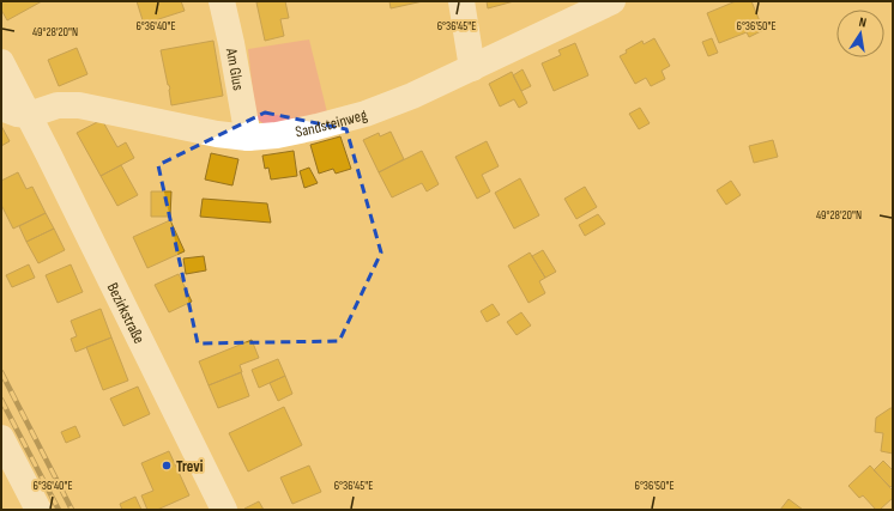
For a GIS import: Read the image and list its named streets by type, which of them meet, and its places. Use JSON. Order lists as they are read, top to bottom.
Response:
{
  "streets": {
    "street": ["Am Glus", "Sandsteinweg", "Bezirkstraße"]
  },
  "crossings": [
    ["Am Glus", "Sandsteinweg"],
    ["Sandsteinweg", "Bezirkstraße"]
  ],
  "places": ["Trevi"],
  "north": "top",
  "coordinates": [
    "6°36'40\"E",
    "6°36'45\"E",
    "6°36'50\"E",
    "49°28'20\"N"
  ]
}
